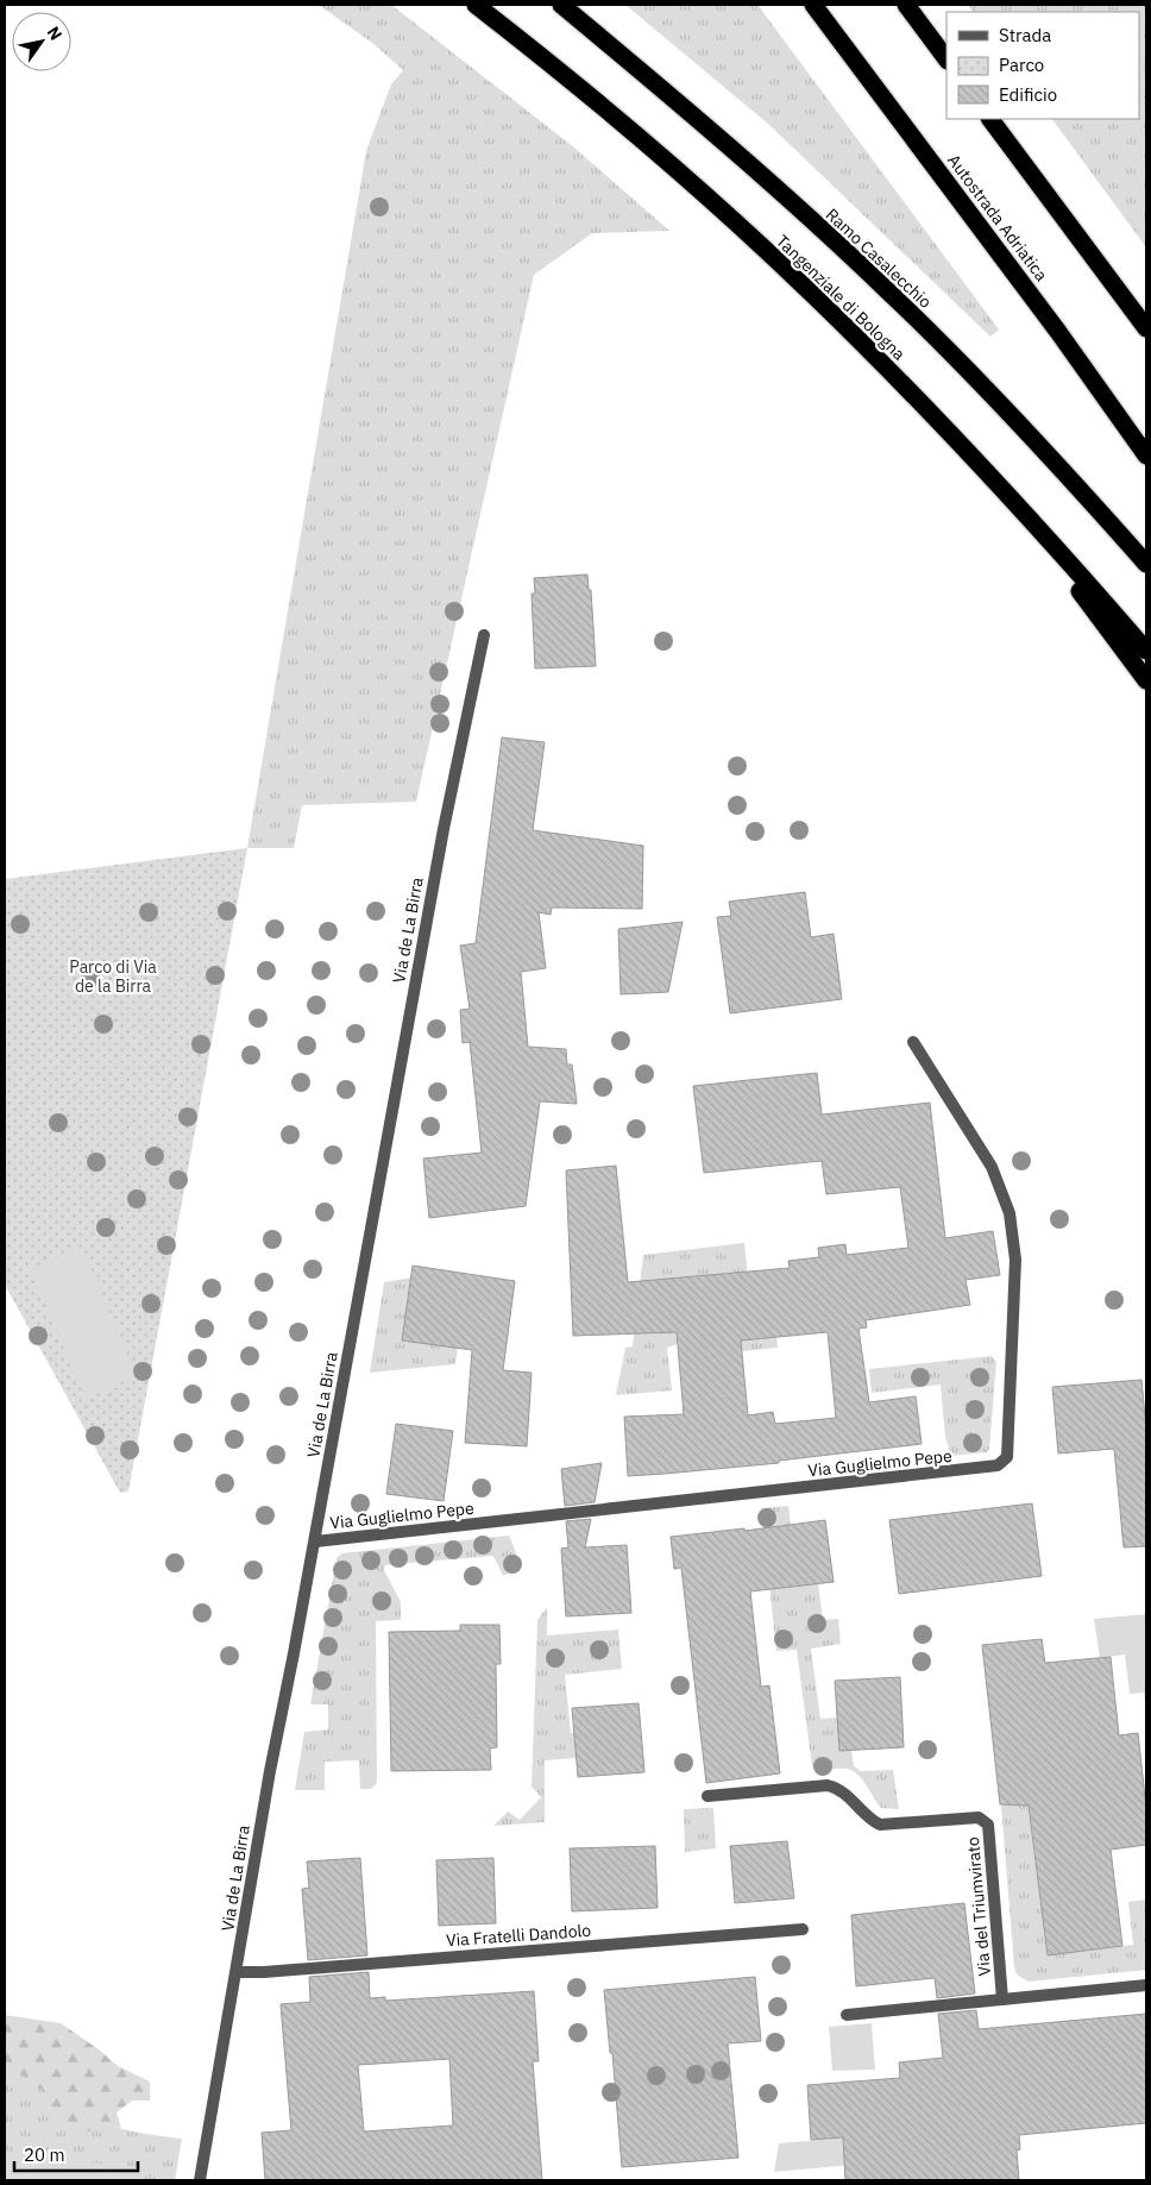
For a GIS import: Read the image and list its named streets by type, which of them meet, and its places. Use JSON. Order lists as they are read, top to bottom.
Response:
{
  "streets": {
    "highway": ["Autostrada Adriatica", "Ramo Casalecchio", "Tangenziale di Bologna"],
    "street": [
      "Via de La Birra",
      "Via Guglielmo Pepe",
      "Via del Triumvirato",
      "Via Fratelli Dandolo"
    ]
  },
  "crossings": [
    ["Via de La Birra", "Via Guglielmo Pepe"],
    ["Via de La Birra", "Via Fratelli Dandolo"]
  ],
  "parks": ["Parco di Via de la Birra"],
  "legend": ["Strada", "Parco", "Edificio"],
  "scale_bar": "20 m",
  "north": "top right"
}
